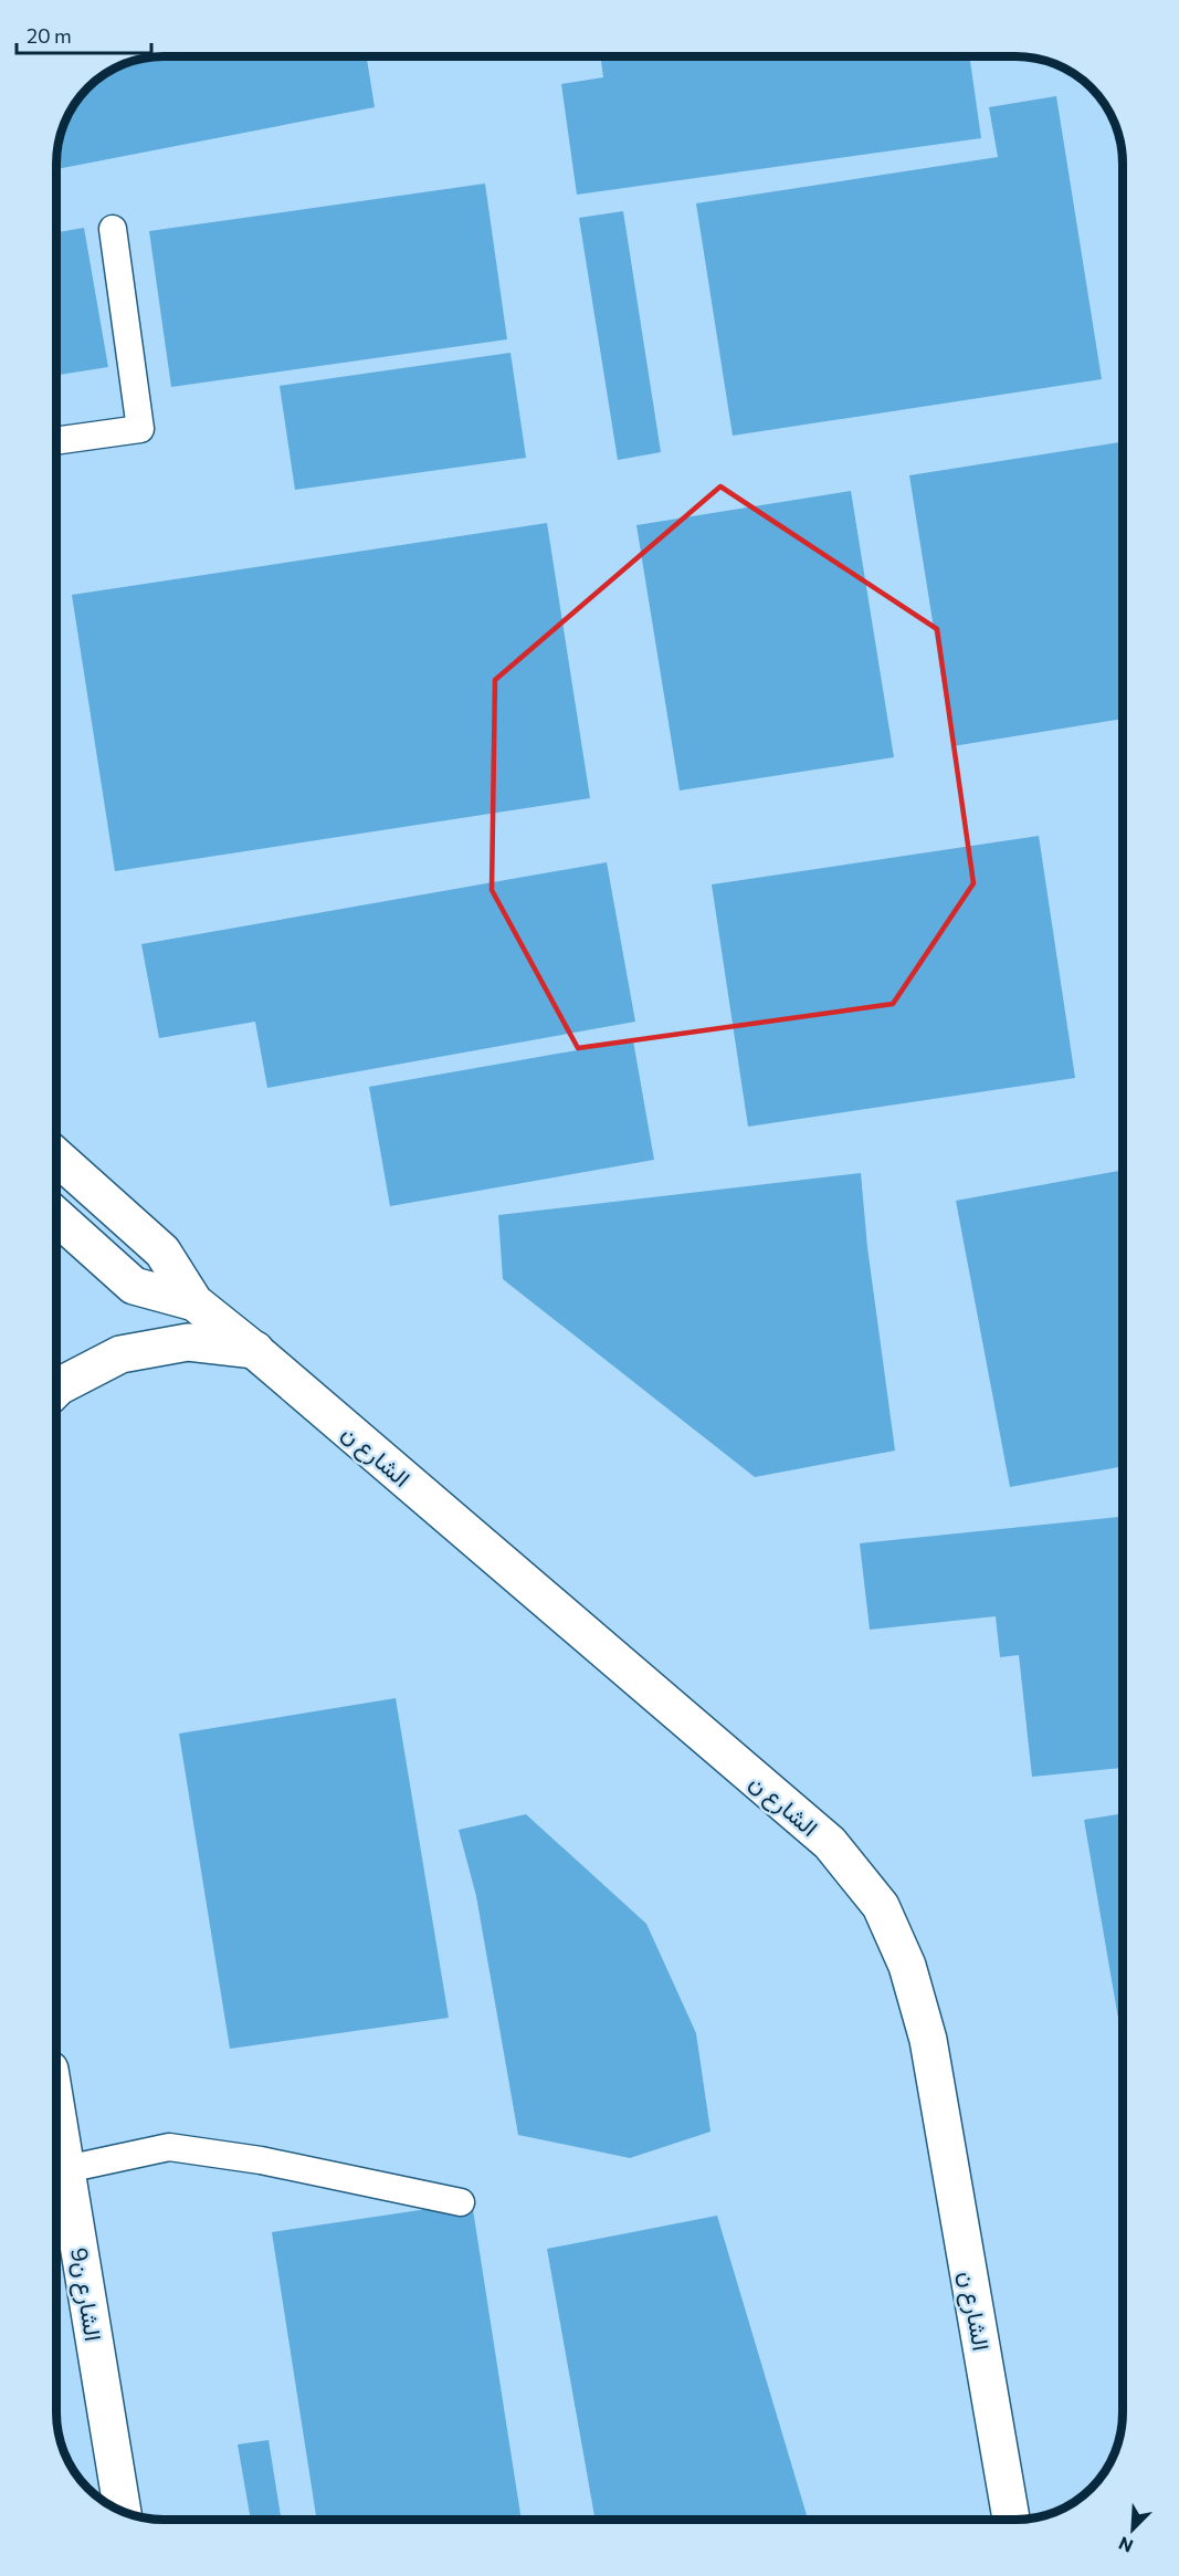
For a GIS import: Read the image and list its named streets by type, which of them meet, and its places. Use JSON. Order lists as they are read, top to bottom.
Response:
{
  "streets": {
    "street": ["الشارع ن", "الشارع ن9"]
  },
  "scale_bar": "20 m",
  "north": "bottom left"
}
